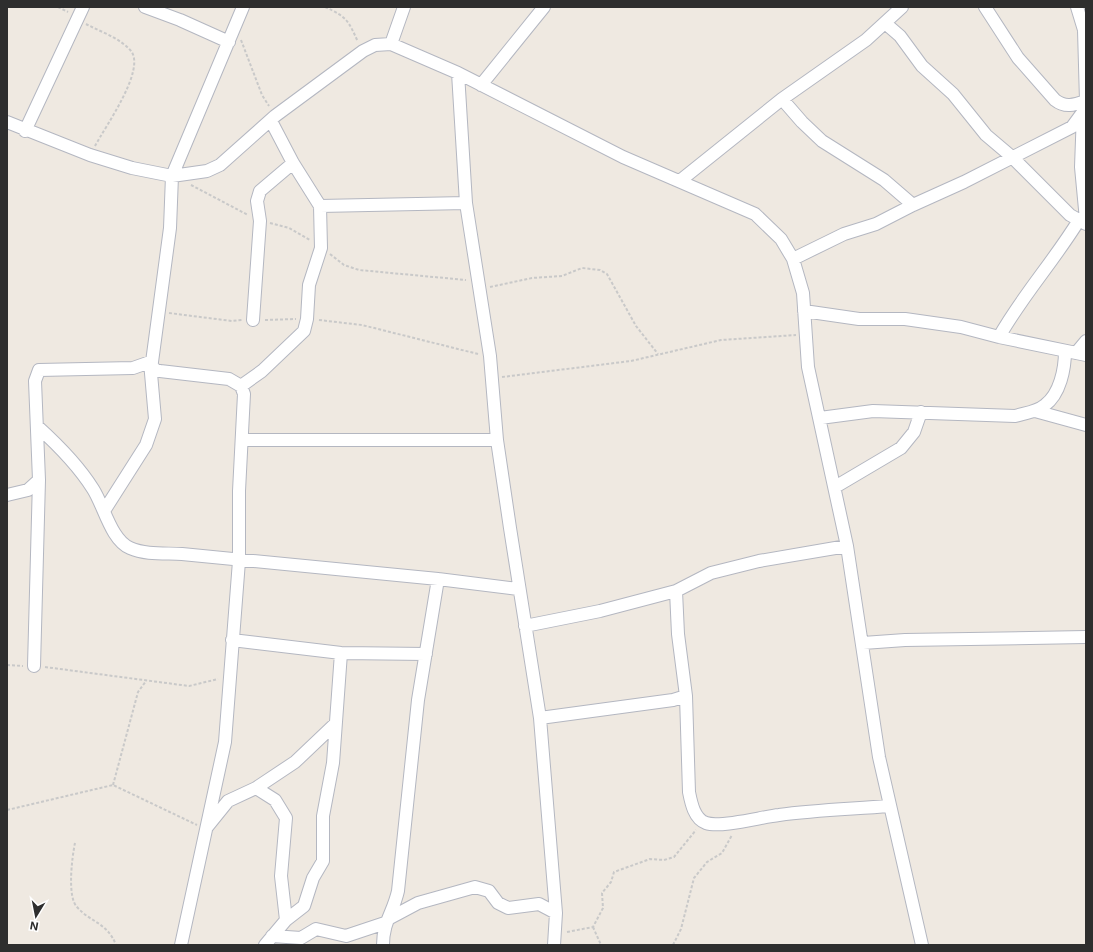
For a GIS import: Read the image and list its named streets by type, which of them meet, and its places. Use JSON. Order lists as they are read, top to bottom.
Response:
{
  "north": "bottom"
}
